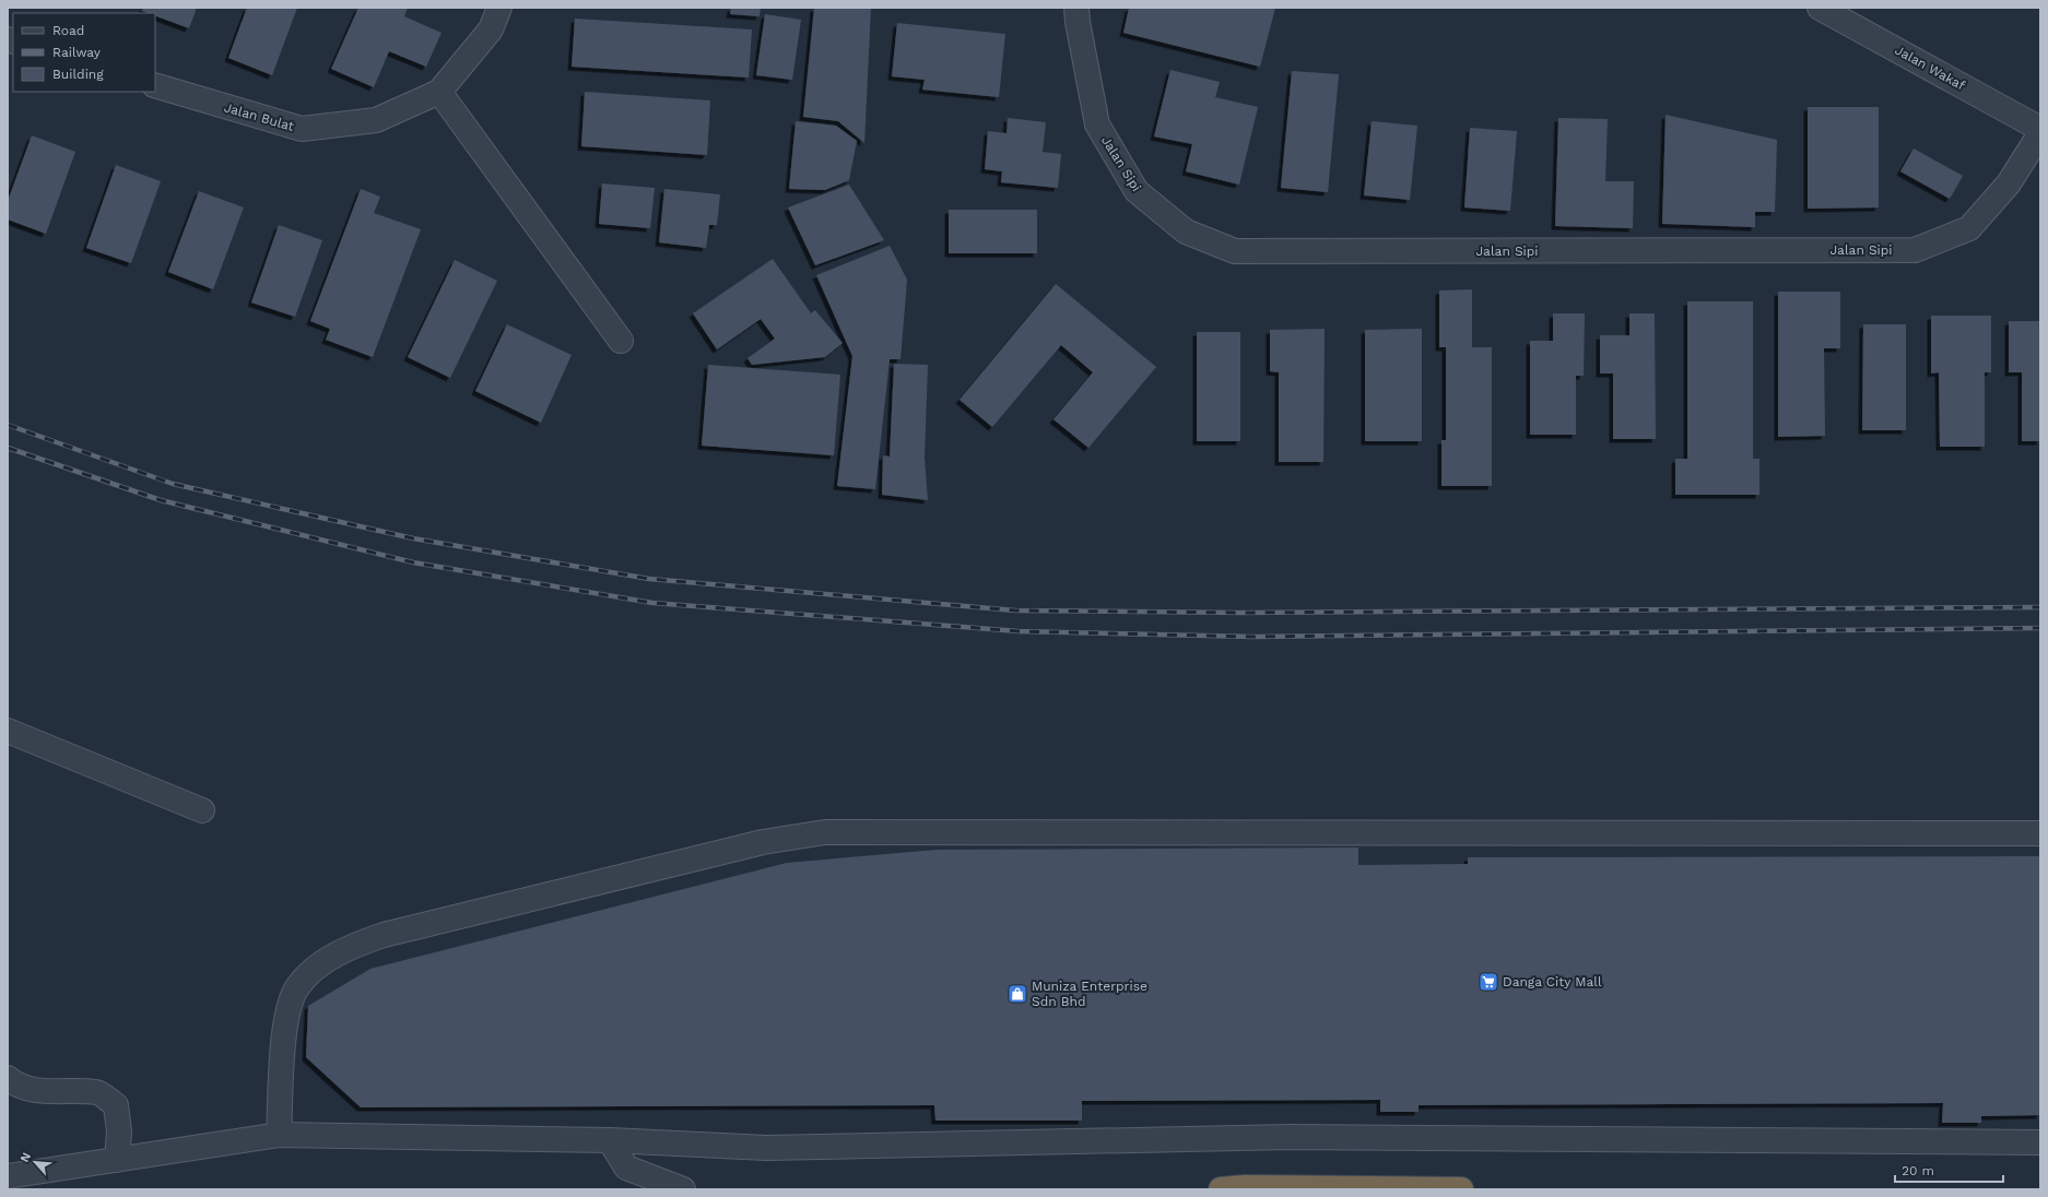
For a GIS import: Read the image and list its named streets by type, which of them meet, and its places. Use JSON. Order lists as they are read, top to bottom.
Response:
{
  "streets": {
    "street": ["Jalan Wakaf", "Jalan Bulat", "Jalan Sipi"]
  },
  "places": {
    "supermarket": ["Danga City Mall"],
    "shop": ["Muniza Enterprise Sdn Bhd"]
  },
  "legend": ["Road", "Railway", "Building"],
  "scale_bar": "20 m",
  "north": "top left"
}
